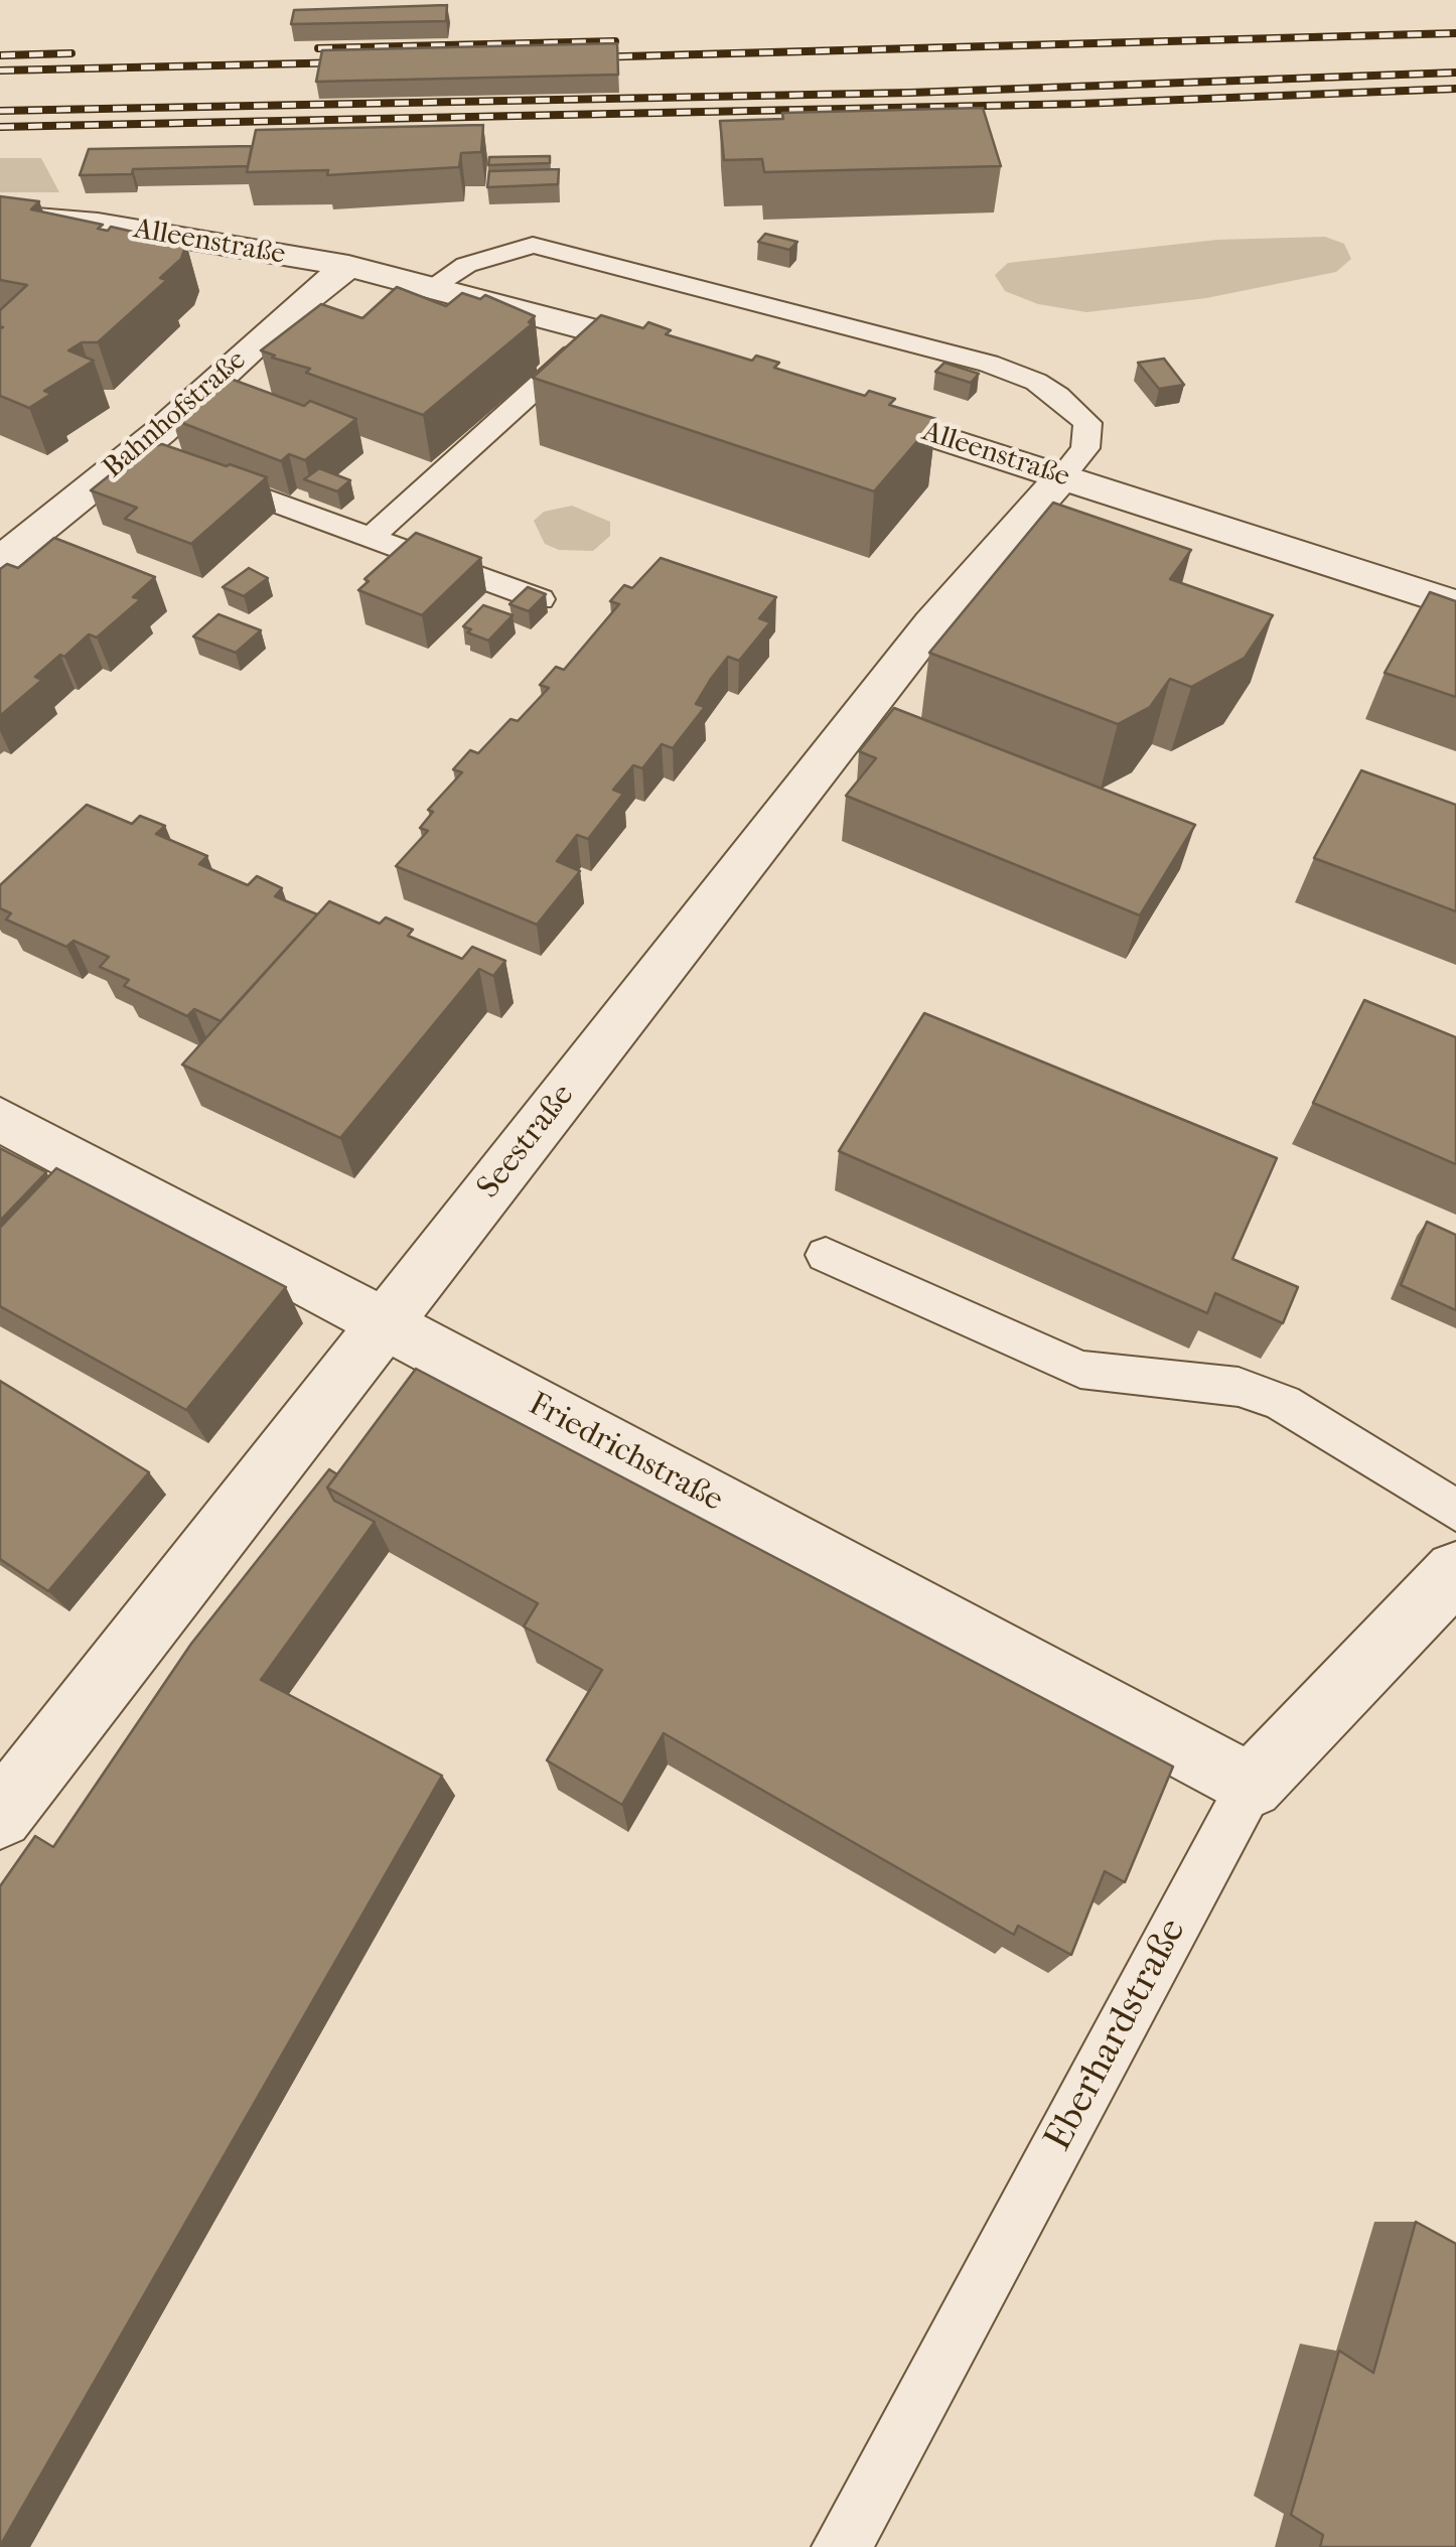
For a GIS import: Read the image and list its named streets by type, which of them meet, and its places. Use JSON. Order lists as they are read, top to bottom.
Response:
{
  "streets": {
    "street": [
      "Alleenstraße",
      "Bahnhofstraße",
      "Seestraße",
      "Friedrichstraße",
      "Eberhardstraße"
    ]
  },
  "crossings": [
    ["Alleenstraße", "Bahnhofstraße"],
    ["Alleenstraße", "Seestraße"],
    ["Seestraße", "Friedrichstraße"],
    ["Friedrichstraße", "Eberhardstraße"]
  ]
}
